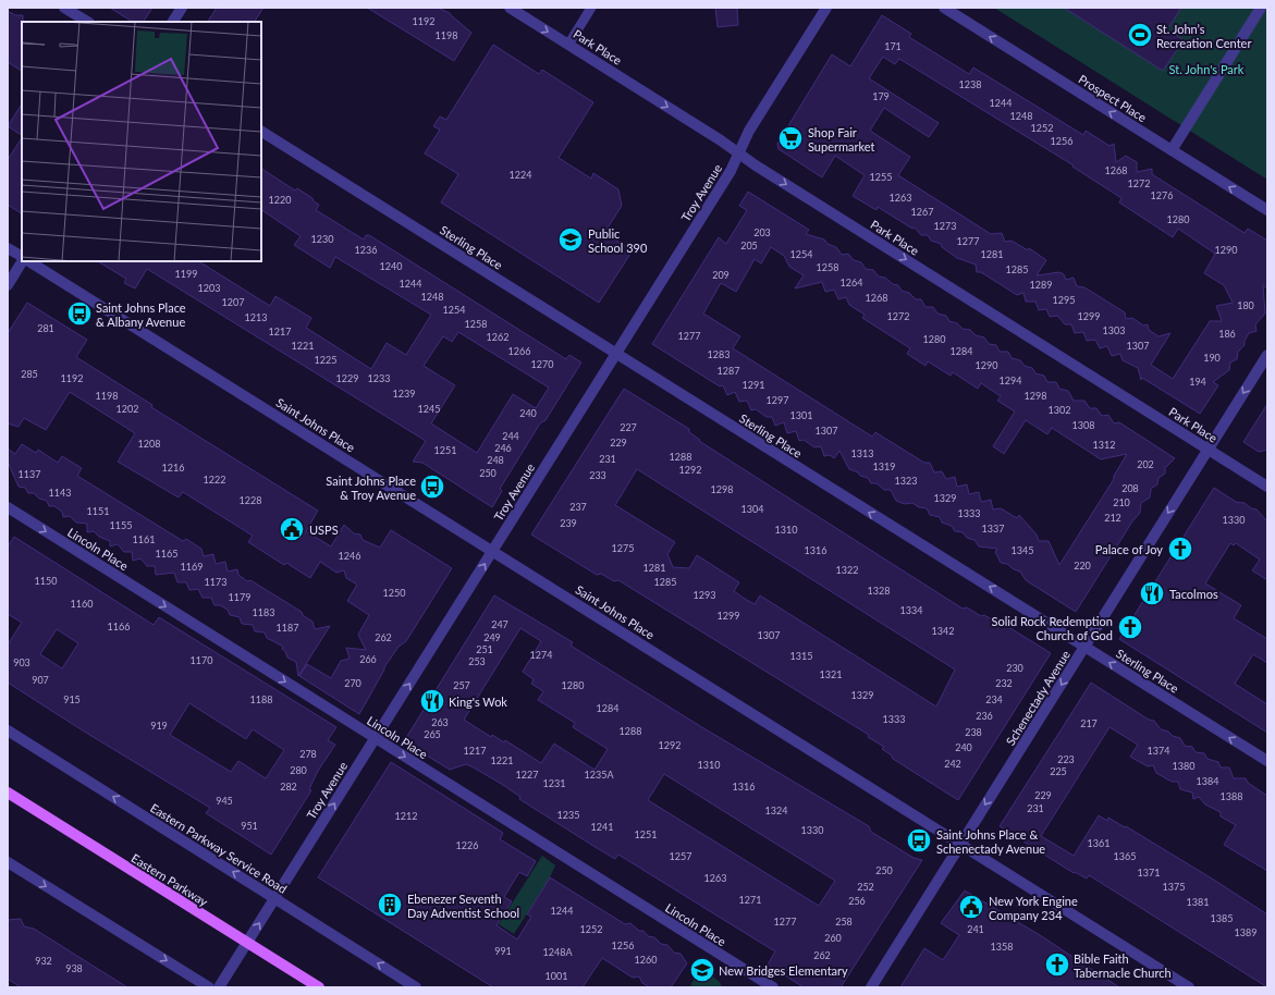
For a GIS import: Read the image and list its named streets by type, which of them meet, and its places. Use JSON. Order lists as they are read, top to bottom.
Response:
{
  "streets": {
    "main road": ["Eastern Parkway"],
    "street": [
      "Park Place",
      "Prospect Place",
      "Troy Avenue",
      "Sterling Place",
      "Saint Johns Place",
      "Lincoln Place",
      "Schenectady Avenue",
      "Eastern Parkway Service Road"
    ]
  },
  "crossings": [
    ["Park Place", "Troy Avenue"],
    ["Park Place", "Schenectady Avenue"],
    ["Troy Avenue", "Sterling Place"],
    ["Troy Avenue", "Saint Johns Place"],
    ["Troy Avenue", "Lincoln Place"],
    ["Troy Avenue", "Eastern Parkway Service Road"],
    ["Troy Avenue", "Eastern Parkway"],
    ["Sterling Place", "Schenectady Avenue"],
    ["Saint Johns Place", "Schenectady Avenue"]
  ],
  "one_way": [
    "Park Place",
    "Prospect Place",
    "Troy Avenue",
    "Sterling Place",
    "Lincoln Place",
    "Schenectady Avenue",
    "Eastern Parkway Service Road"
  ],
  "parks": ["St. John's Park"],
  "places": {
    "sports": ["St. John’s Recreation Center"],
    "supermarket": ["Shop Fair Supermarket"],
    "school or university": ["Public School 390", "New Bridges Elementary"],
    "bus stop": ["Saint Johns Place & Albany Avenue", "Saint Johns Place & Troy Avenue", "Saint Johns Place & Schenectady Avenue"],
    "public building": ["USPS", "New York Engine Company 234"],
    "church": ["Palace of Joy", "Solid Rock Redemption Church of God", "Bible Faith Tabernacle Church"],
    "restaurant": ["Tacolmos", "King's Wok"],
    "building": ["Ebenezer Seventh Day Adventist School"]
  },
  "house_numbers": [
    "1192",
    "1198",
    "171",
    "1238",
    "179",
    "1244",
    "1248",
    "1252",
    "1256",
    "1268",
    "1224",
    "1255",
    "1272",
    "1276",
    "1263",
    "1220",
    "1267",
    "1280",
    "1273",
    "203",
    "1230",
    "1277",
    "205",
    "1236",
    "1290",
    "1254",
    "1281",
    "1240",
    "1258",
    "1285",
    "1199",
    "209",
    "1264",
    "1244",
    "1289",
    "1203",
    "1248",
    "1268",
    "1295",
    "1207",
    "180",
    "1254",
    "1272",
    "1299",
    "1213",
    "1258",
    "281",
    "1303",
    "1217",
    "186",
    "1277",
    "1262",
    "1280",
    "1221",
    "1307",
    "1266",
    "1284",
    "1283",
    "190",
    "1225",
    "1270",
    "1290",
    "1287",
    "285",
    "1192",
    "1229",
    "1233",
    "1294",
    "194",
    "1291",
    "1239",
    "1198",
    "1298",
    "1297",
    "1202",
    "1245",
    "1302",
    "240",
    "1301",
    "1308",
    "227",
    "1307",
    "244",
    "229",
    "1208",
    "1312",
    "246",
    "1251",
    "1313",
    "1288",
    "231",
    "248",
    "202",
    "1319",
    "1216",
    "1292",
    "250",
    "1137",
    "233",
    "1222",
    "1323",
    "208",
    "1298",
    "1143",
    "1329",
    "1228",
    "210",
    "237",
    "1304",
    "1151",
    "1333",
    "212",
    "1330",
    "239",
    "1155",
    "1337",
    "1310",
    "1161",
    "1275",
    "1316",
    "1345",
    "1165",
    "1246",
    "220",
    "1169",
    "1281",
    "1322",
    "1150",
    "1173",
    "1285",
    "1328",
    "1250",
    "1293",
    "1179",
    "1160",
    "1334",
    "1183",
    "1299",
    "247",
    "1166",
    "1187",
    "1342",
    "1307",
    "262",
    "249",
    "251",
    "1274",
    "1315",
    "266",
    "1170",
    "253",
    "903",
    "230",
    "1321",
    "907",
    "270",
    "232",
    "257",
    "1280",
    "1329",
    "915",
    "1188",
    "234",
    "1284",
    "236",
    "1333",
    "263",
    "217",
    "919",
    "1288",
    "238",
    "265",
    "1292",
    "240",
    "1217",
    "1374",
    "278",
    "223",
    "1221",
    "242",
    "1310",
    "1380",
    "280",
    "225",
    "1227",
    "1235A",
    "1384",
    "1231",
    "282",
    "1316",
    "229",
    "1388",
    "945",
    "231",
    "1324",
    "1235",
    "1212",
    "951",
    "1241",
    "1330",
    "1251",
    "1361",
    "1226",
    "1257",
    "1365",
    "250",
    "1371",
    "1263",
    "252",
    "1375",
    "1271",
    "256",
    "1381",
    "1244",
    "1385",
    "1277",
    "258",
    "1252",
    "241",
    "1389",
    "260",
    "1256",
    "1358",
    "991",
    "1248A",
    "262",
    "1260",
    "932",
    "938",
    "1001"
  ]
}
